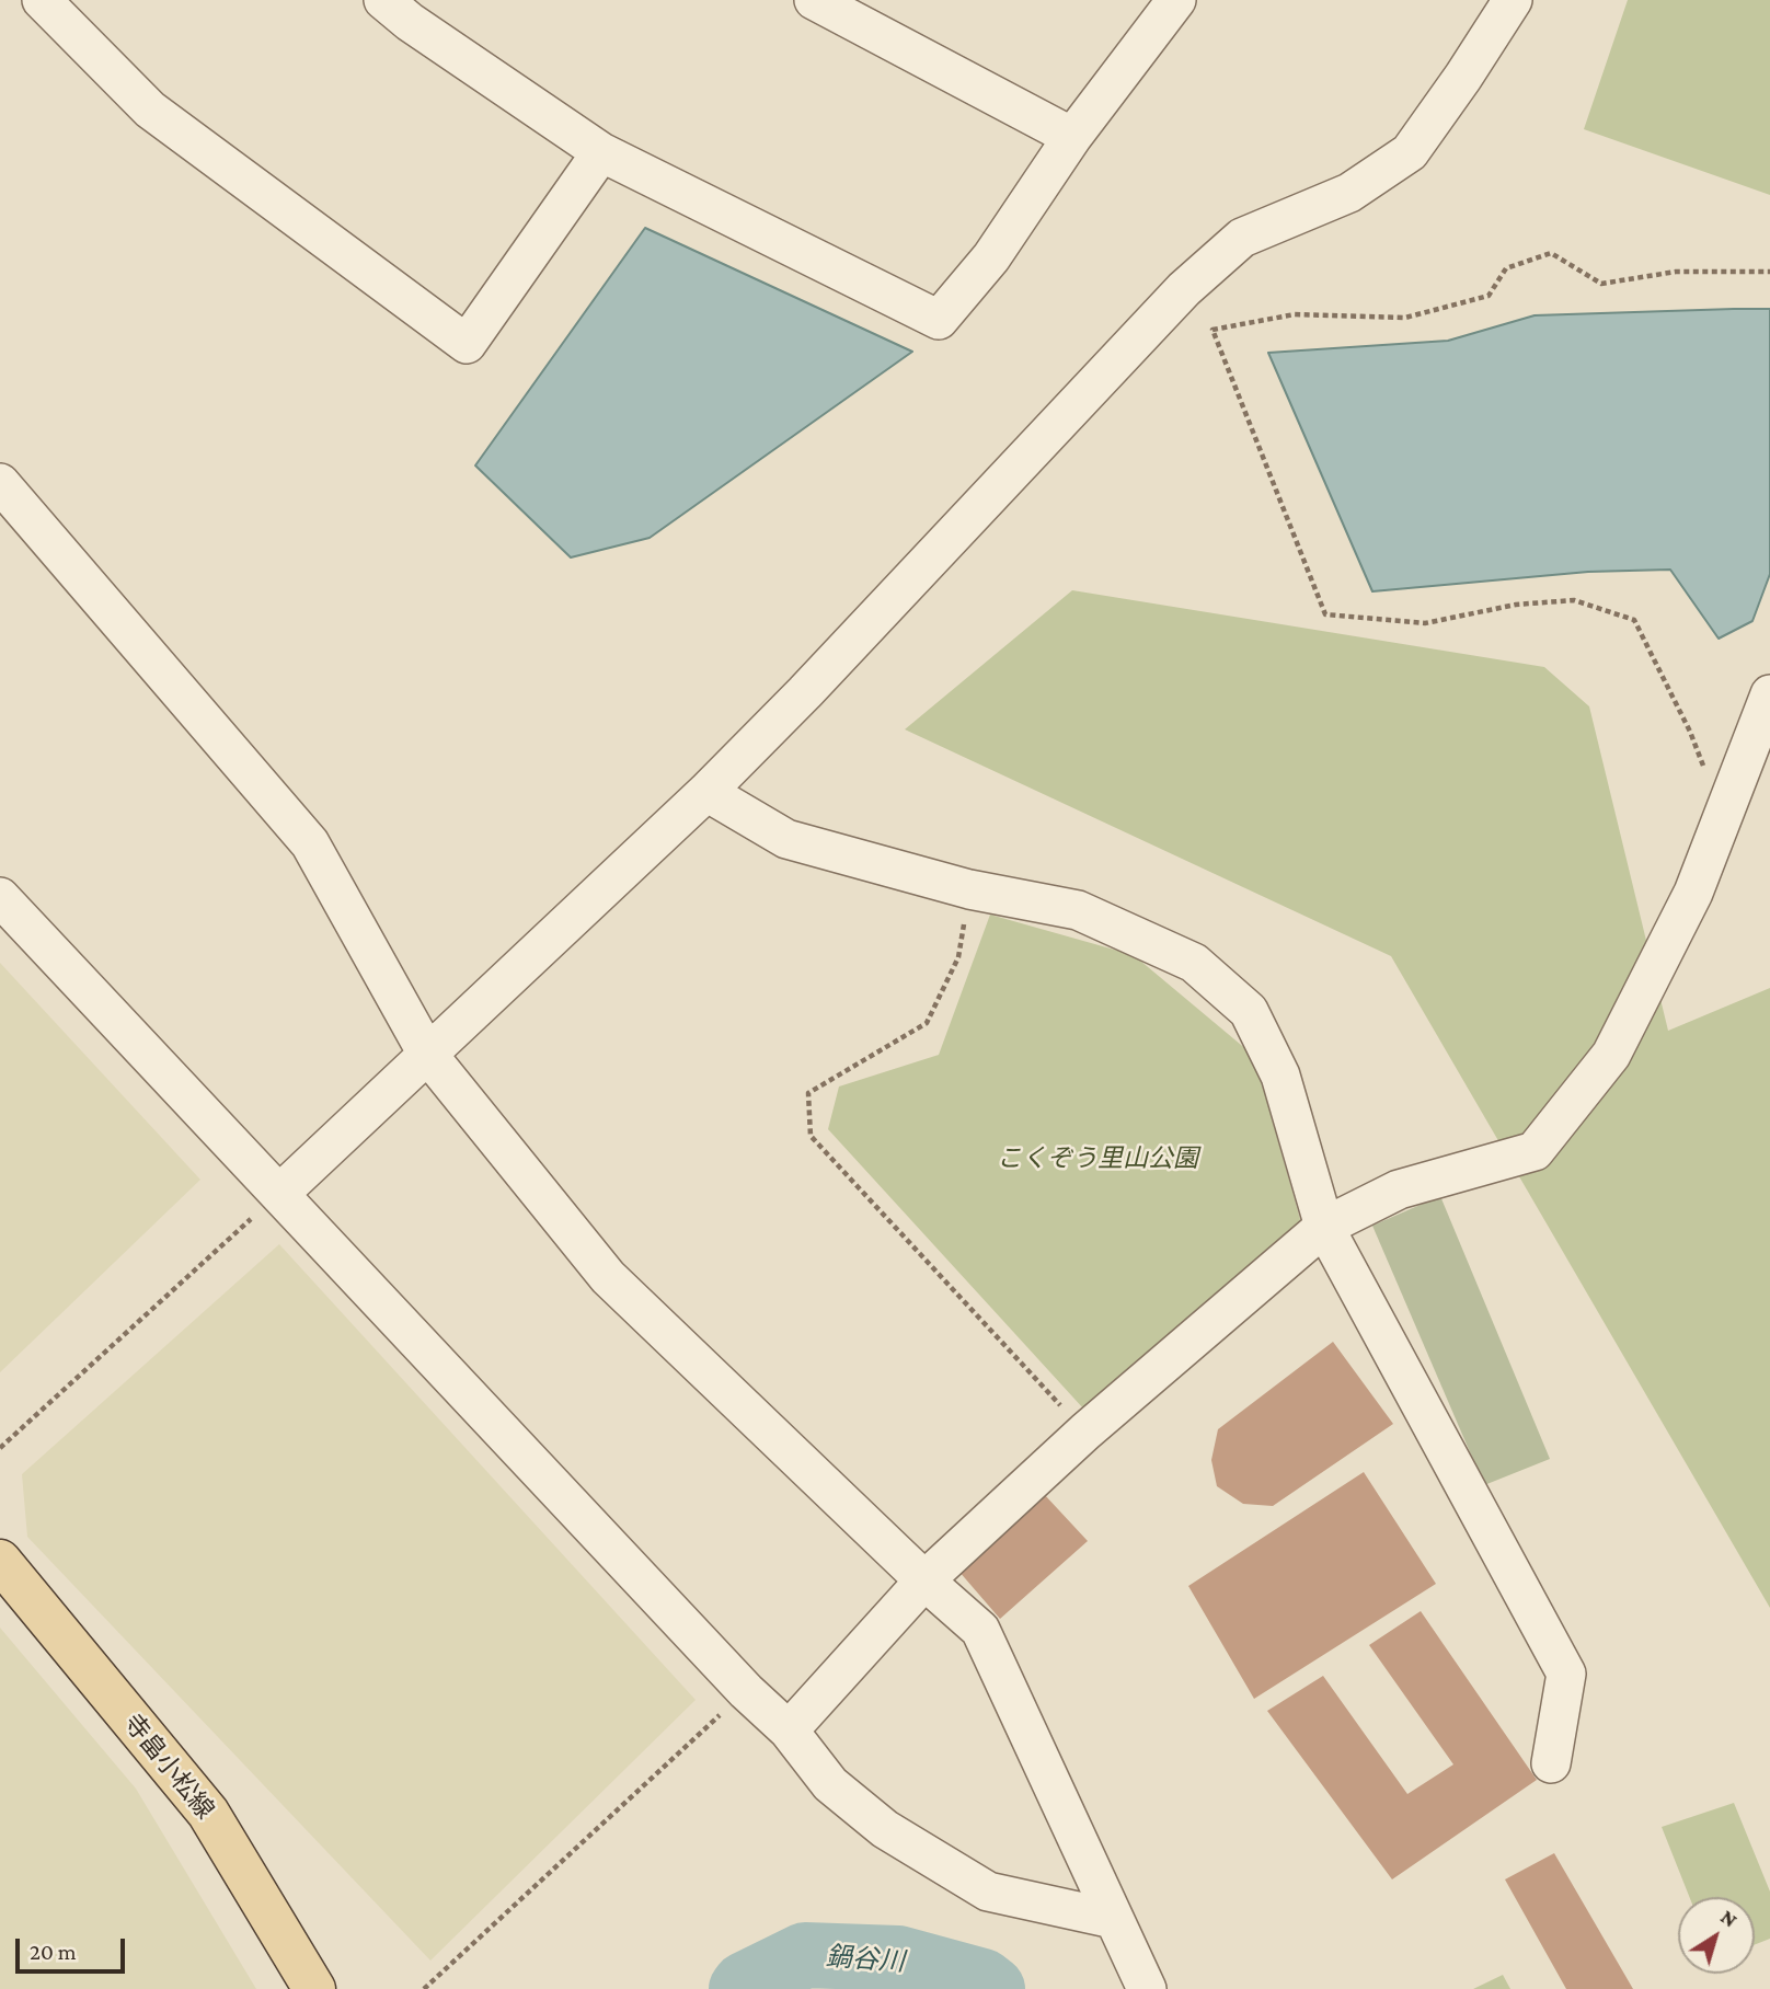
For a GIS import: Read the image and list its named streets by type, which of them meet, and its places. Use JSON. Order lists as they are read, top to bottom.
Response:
{
  "streets": {
    "main road": ["寺畠小松線"]
  },
  "water": ["鍋谷川"],
  "parks": ["こくぞう里山公園"],
  "scale_bar": "20 m",
  "north": "top right"
}
